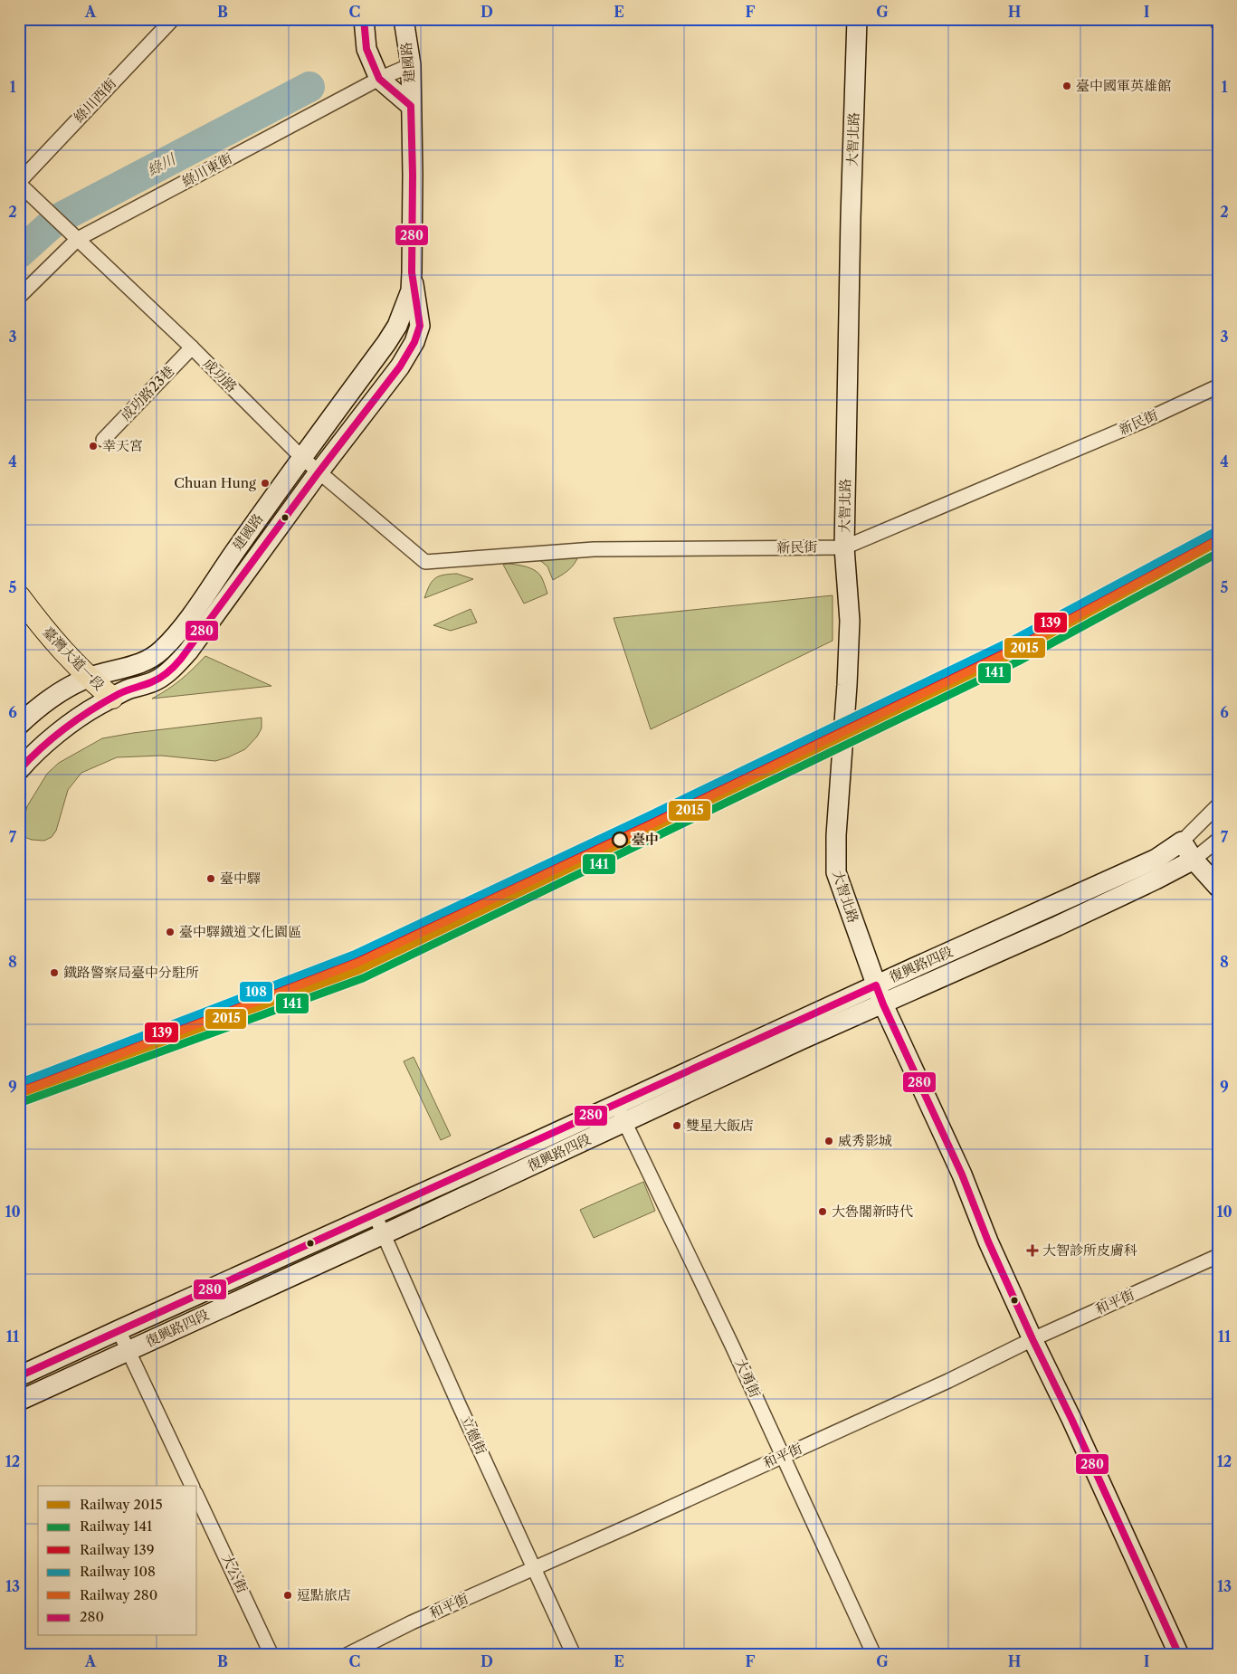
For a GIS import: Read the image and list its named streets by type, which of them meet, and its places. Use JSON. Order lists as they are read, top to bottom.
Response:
{
  "streets": {
    "main road": [
      "建國路",
      "大智北路",
      "臺灣大道一段",
      "復興路四段"
    ],
    "street": [
      "綠川西街",
      "綠川東街",
      "成功路",
      "成功路23巷",
      "新民街",
      "和平街",
      "大勇街",
      "立德街",
      "大公街"
    ]
  },
  "crossings": [
    ["建國路", "綠川東街"],
    ["建國路", "成功路"],
    ["建國路", "臺灣大道一段"],
    ["綠川西街", "成功路"],
    ["大智北路", "新民街"],
    ["大智北路", "復興路四段"],
    ["大智北路", "和平街"],
    ["綠川東街", "成功路"],
    ["成功路", "成功路23巷"],
    ["成功路", "新民街"],
    ["復興路四段", "大勇街"],
    ["復興路四段", "立德街"],
    ["和平街", "大勇街"],
    ["和平街", "立德街"]
  ],
  "water": ["綠川"],
  "places": {
    "other": [
      "臺中國軍英雄館",
      "幸天宮",
      "Chuan Hung",
      "臺中",
      "臺中驛",
      "臺中驛鐵道文化園區",
      "鐵路警察局臺中分駐所",
      "雙星大飯店",
      "威秀影城",
      "大魯閣新時代",
      "逗點旅店"
    ],
    "health": ["大智診所皮膚科"]
  },
  "lines": [
    "transit line 280",
    "rail line 108",
    "rail line 139",
    "rail line 280",
    "rail line 2015",
    "rail line 141"
  ],
  "legend": [
    "Railway 2015",
    "Railway 141",
    "Railway 139",
    "Railway 108",
    "Railway 280",
    "280"
  ],
  "grid": {
    "columns": [
      "A",
      "B",
      "C",
      "D",
      "E",
      "F",
      "G",
      "H",
      "I"
    ],
    "rows": [
      "1",
      "2",
      "3",
      "4",
      "5",
      "6",
      "7",
      "8",
      "9",
      "10",
      "11",
      "12",
      "13"
    ]
  }
}
